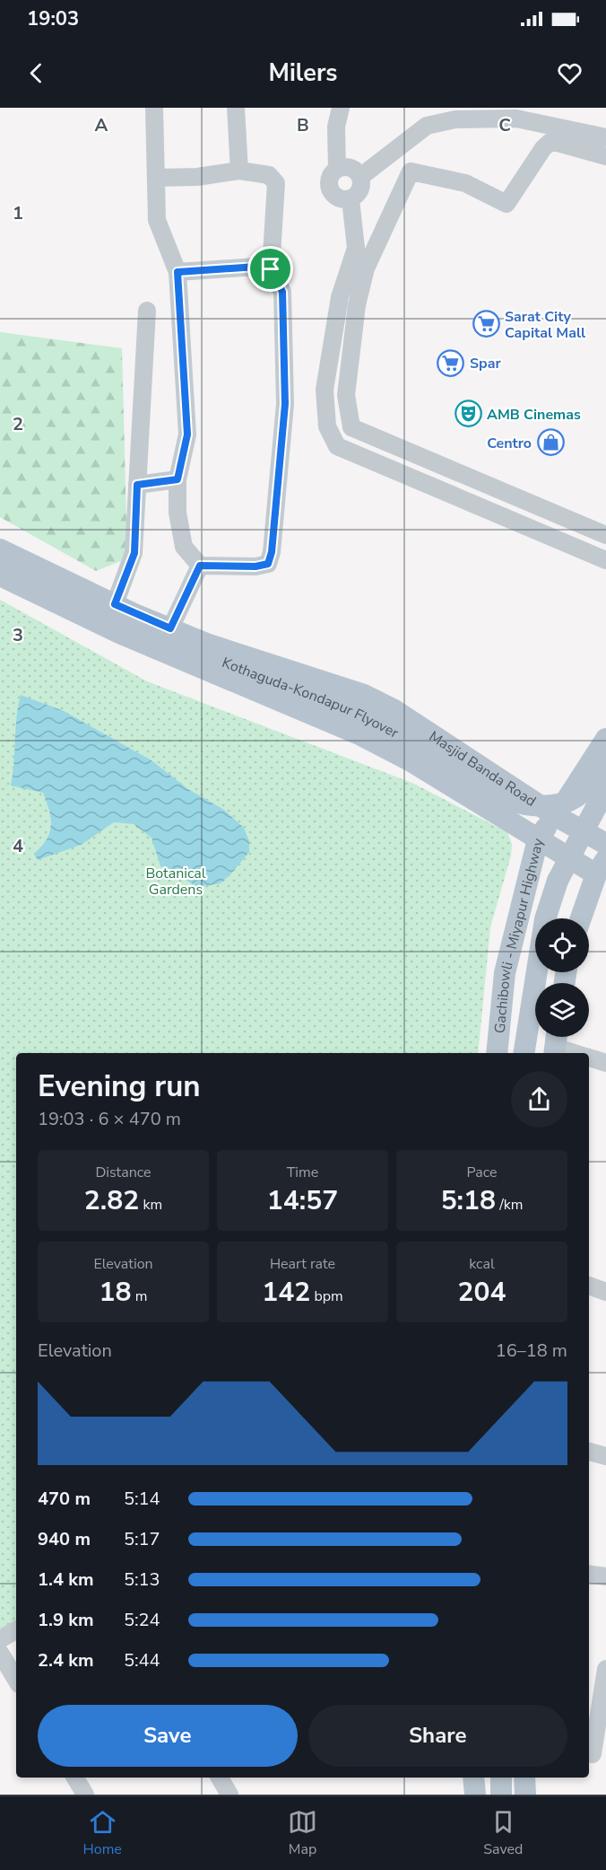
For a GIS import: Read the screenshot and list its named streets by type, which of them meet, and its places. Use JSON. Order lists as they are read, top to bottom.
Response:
{
  "streets": {
    "main road": ["Kothaguda-Kondapur Flyover", "Masjid Banda Road", "Gachibowli - Miyapur Highway"]
  },
  "crossings": [
    ["Masjid Banda Road", "Gachibowli - Miyapur Highway"]
  ],
  "parks": ["Botanical Gardens"],
  "places": {
    "supermarket": ["Sarat City Capital Mall", "Spar"],
    "theatre": ["AMB Cinemas"],
    "shop": ["Centro"]
  },
  "page": {
    "status": "19:03",
    "header": "Milers",
    "heading": ["Evening run", "19:03 · 6 × 470 m"],
    "stats": [
      ["Distance", "2.82 km"],
      ["Time", "14:57"],
      ["Pace", "5:18 /km"],
      ["Elevation", "18 m"],
      ["Heart rate", "142 bpm"],
      ["kcal", "204"]
    ],
    "chart": ["Elevation", "16–18 m"],
    "list": [
      {
        "name": "470 m",
        "note": "5:14"
      },
      {
        "name": "940 m",
        "note": "5:17"
      },
      {
        "name": "1.4 km",
        "note": "5:13"
      },
      {
        "name": "1.9 km",
        "note": "5:24"
      },
      {
        "name": "2.4 km",
        "note": "5:44"
      }
    ],
    "buttons": ["Save", "Share"],
    "tabs": ["Home", "Map", "Saved"]
  },
  "grid": {
    "columns": ["A", "B", "C"],
    "rows": [
      "1",
      "2",
      "3",
      "4"
    ]
  }
}
